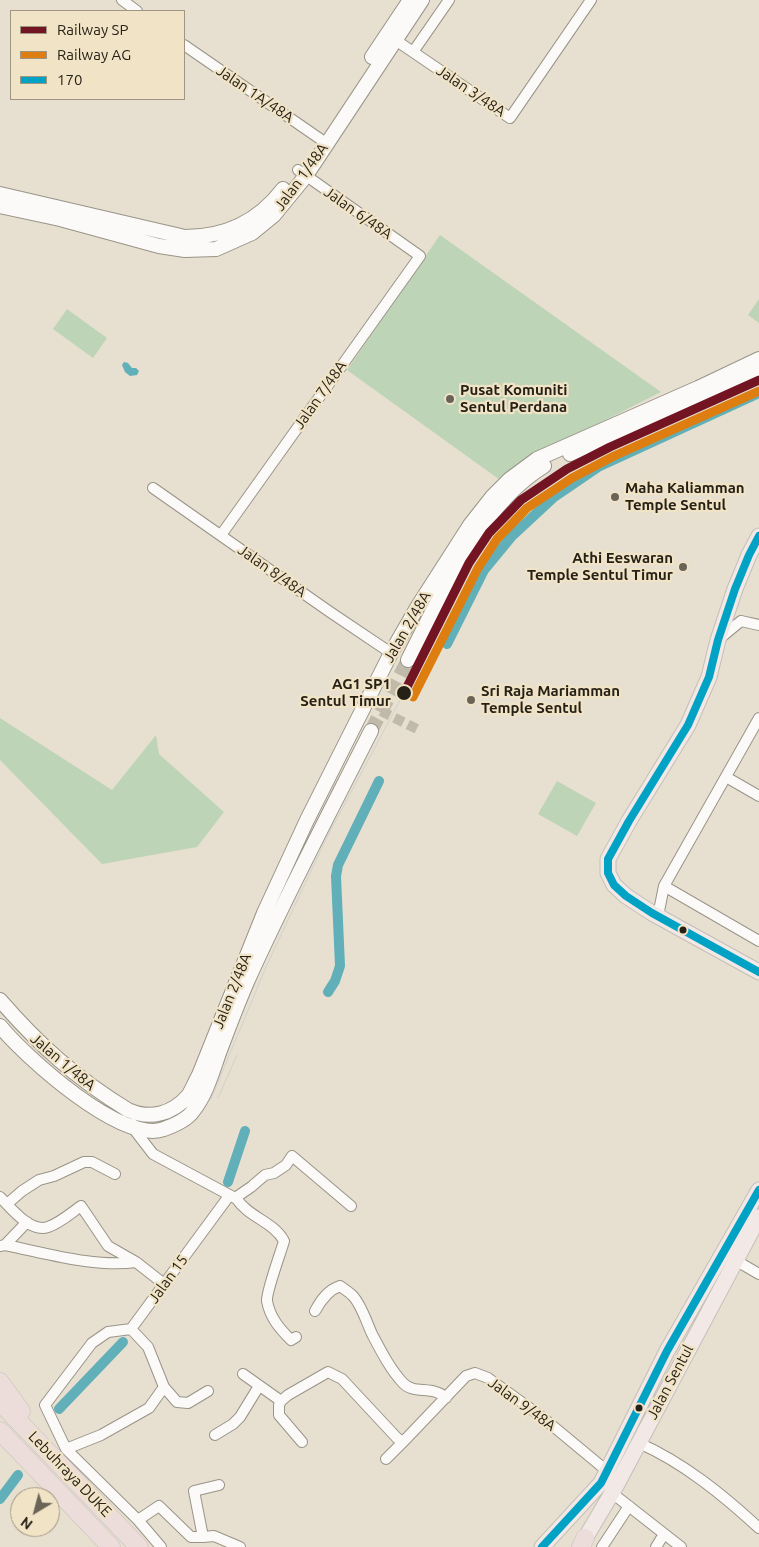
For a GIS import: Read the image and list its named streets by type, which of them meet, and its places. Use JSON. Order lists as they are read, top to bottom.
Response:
{
  "streets": {
    "highway": ["Lebuhraya DUKE"],
    "main road": ["Jalan 1/48A", "Jalan 2/48A", "Jalan Sentul"],
    "street": [
      "Jalan 3/48A",
      "Jalan 1A/48A",
      "Jalan 6/48A",
      "Jalan 7/48A",
      "Jalan 8/48A",
      "Jalan 15",
      "Jalan 9/48A"
    ]
  },
  "crossings": [
    ["Jalan 3/48A", "Jalan 1/48A"],
    ["Jalan 1A/48A", "Jalan 1/48A"],
    ["Jalan 1/48A", "Jalan 6/48A"],
    ["Jalan 6/48A", "Jalan 7/48A"],
    ["Jalan 7/48A", "Jalan 8/48A"],
    ["Jalan 8/48A", "Jalan 2/48A"],
    ["Jalan Sentul", "Jalan 9/48A"]
  ],
  "places": [
    "Pusat Komuniti Sentul Perdana",
    "Maha Kaliamman Temple Sentul",
    "Athi Eeswaran Temple Sentul Timur",
    "AG1 SP1 Sentul Timur",
    "Sri Raja Mariamman Temple Sentul"
  ],
  "lines": ["rail line SP", "rail line AG", "transit line 170"],
  "legend": ["Railway SP", "Railway AG", "170"],
  "north": "bottom left"
}
